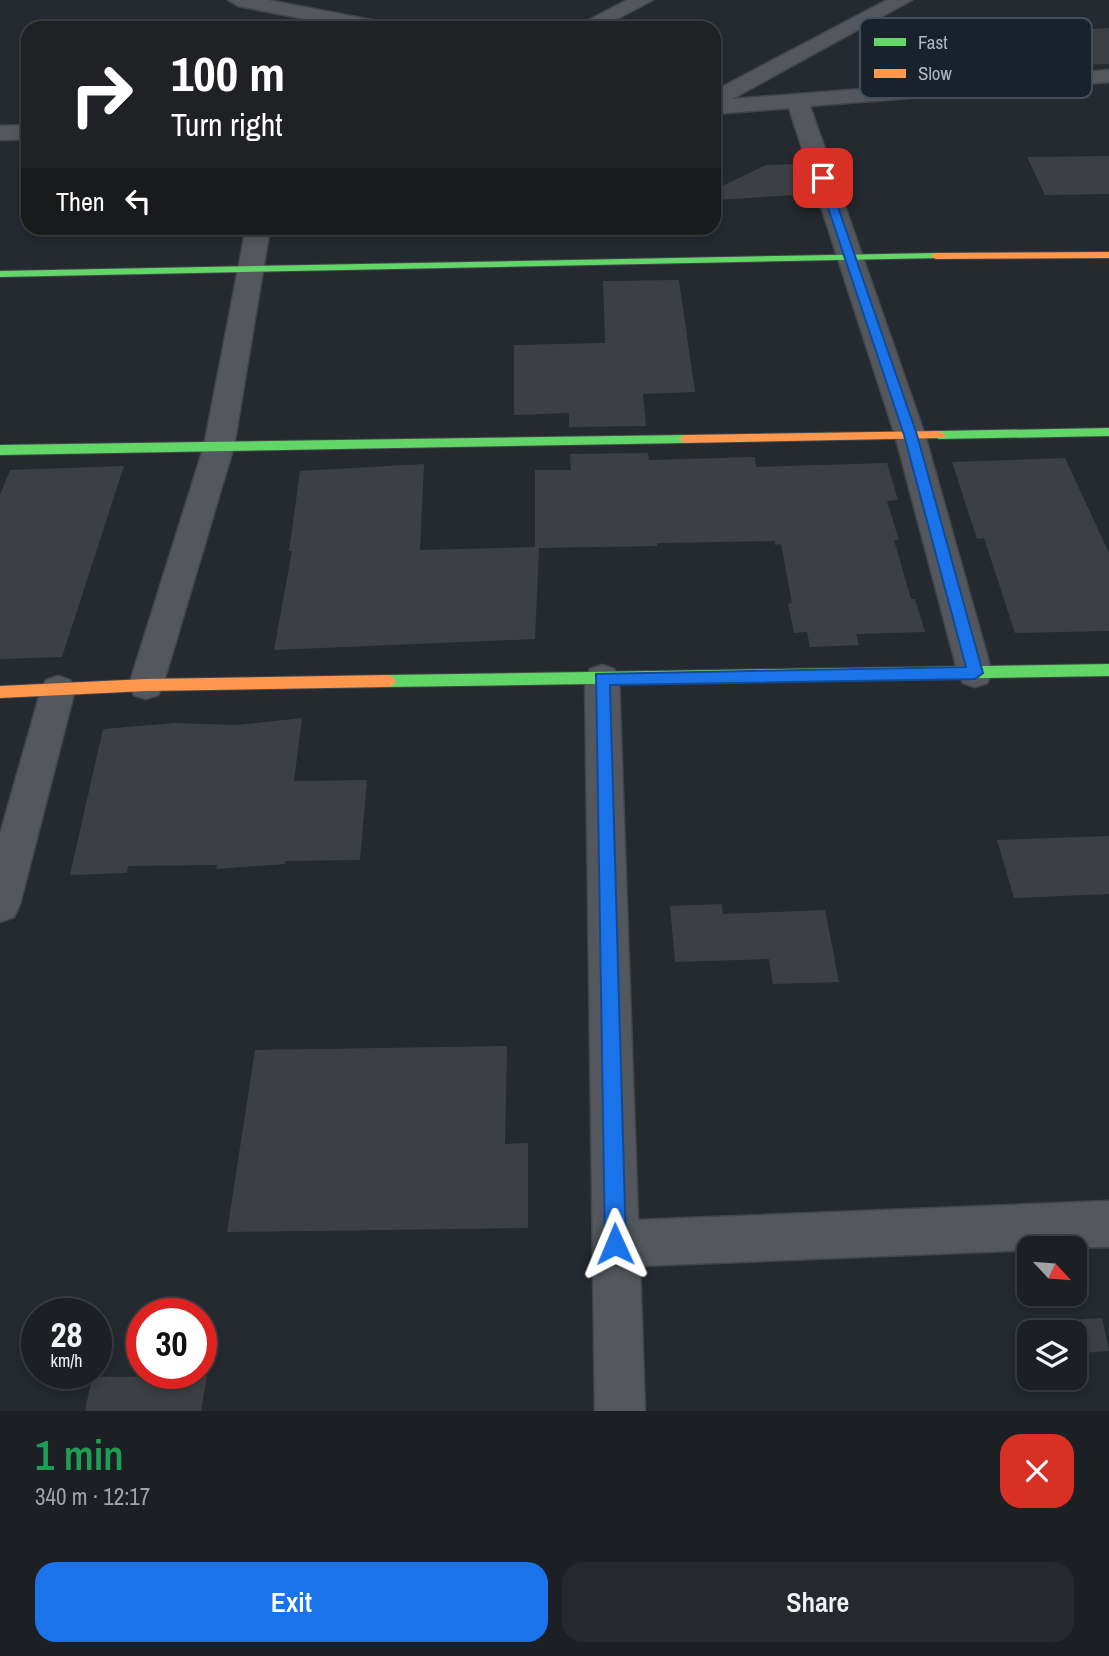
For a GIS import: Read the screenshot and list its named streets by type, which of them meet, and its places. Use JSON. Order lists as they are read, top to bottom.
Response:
{
  "legend": ["Fast", "Slow"],
  "north": "bottom right",
  "page": {
    "turn": ["100 m", "Turn right"],
    "then": "Then",
    "speed": "28 km/h",
    "limit": "30",
    "heading": ["1 min", "340 m · 12:17"],
    "buttons": ["Exit", "Share"]
  }
}
